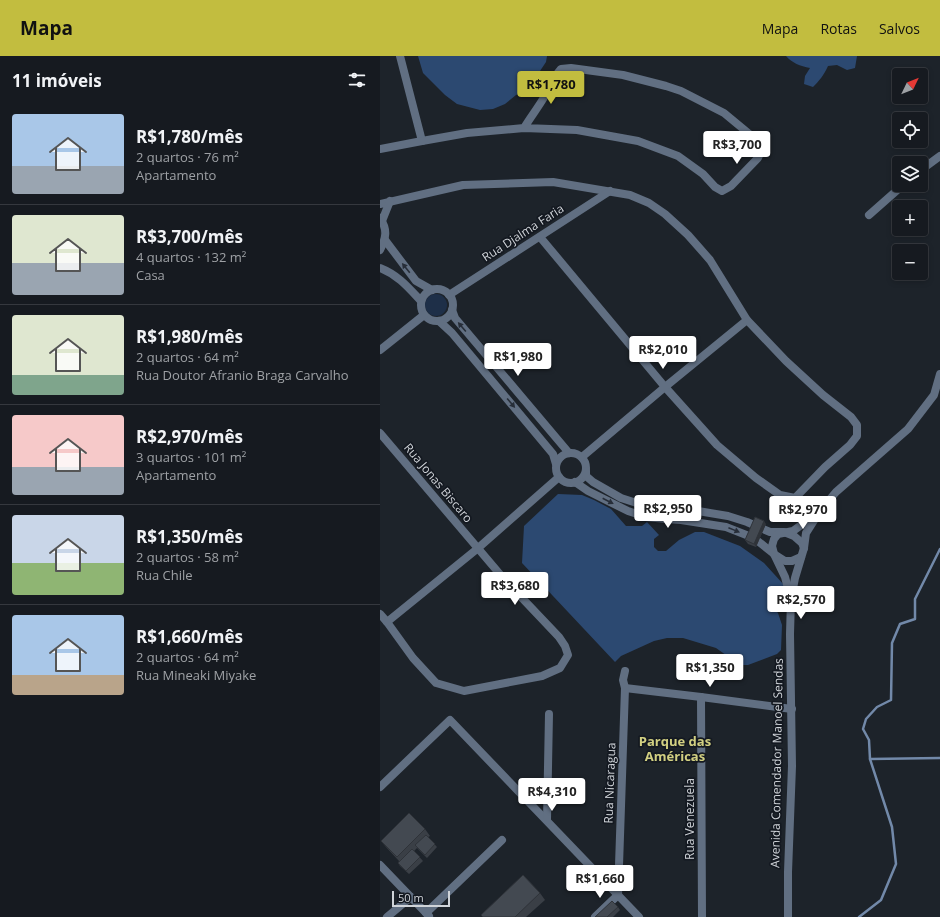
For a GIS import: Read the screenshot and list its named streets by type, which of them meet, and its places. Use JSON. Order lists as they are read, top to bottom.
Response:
{
  "streets": {
    "street": [
      "Rua Djalma Faria",
      "Rua Jonas Biscaro",
      "Avenida Comendador Manoel Sendas",
      "Rua Nicaragua",
      "Rua Venezuela"
    ]
  },
  "districts": ["Parque das Américas"],
  "scale_bar": "50 m",
  "north": "top right",
  "page": {
    "header": "Mapa",
    "nav": ["Mapa", "Rotas", "Salvos"],
    "heading": "11 imóveis",
    "map_buttons": ["+", "−"],
    "price": [
      "R$1,780",
      "R$3,700",
      "R$2,010",
      "R$1,980",
      "R$2,950",
      "R$2,970",
      "R$3,680",
      "R$2,570",
      "R$1,350",
      "R$4,310",
      "R$1,660"
    ],
    "list": [
      {
        "name": "R$1,780/mês",
        "note": "2 quartos · 76 m² · Apartamento"
      },
      {
        "name": "R$3,700/mês",
        "note": "4 quartos · 132 m² · Casa"
      },
      {
        "name": "R$1,980/mês",
        "note": "2 quartos · 64 m² · Rua Doutor Afranio Braga Carvalho"
      },
      {
        "name": "R$2,970/mês",
        "note": "3 quartos · 101 m² · Apartamento"
      },
      {
        "name": "R$1,350/mês",
        "note": "2 quartos · 58 m² · Rua Chile"
      },
      {
        "name": "R$1,660/mês",
        "note": "2 quartos · 64 m² · Rua Mineaki Miyake"
      }
    ],
    "scale": "50 m"
  }
}
